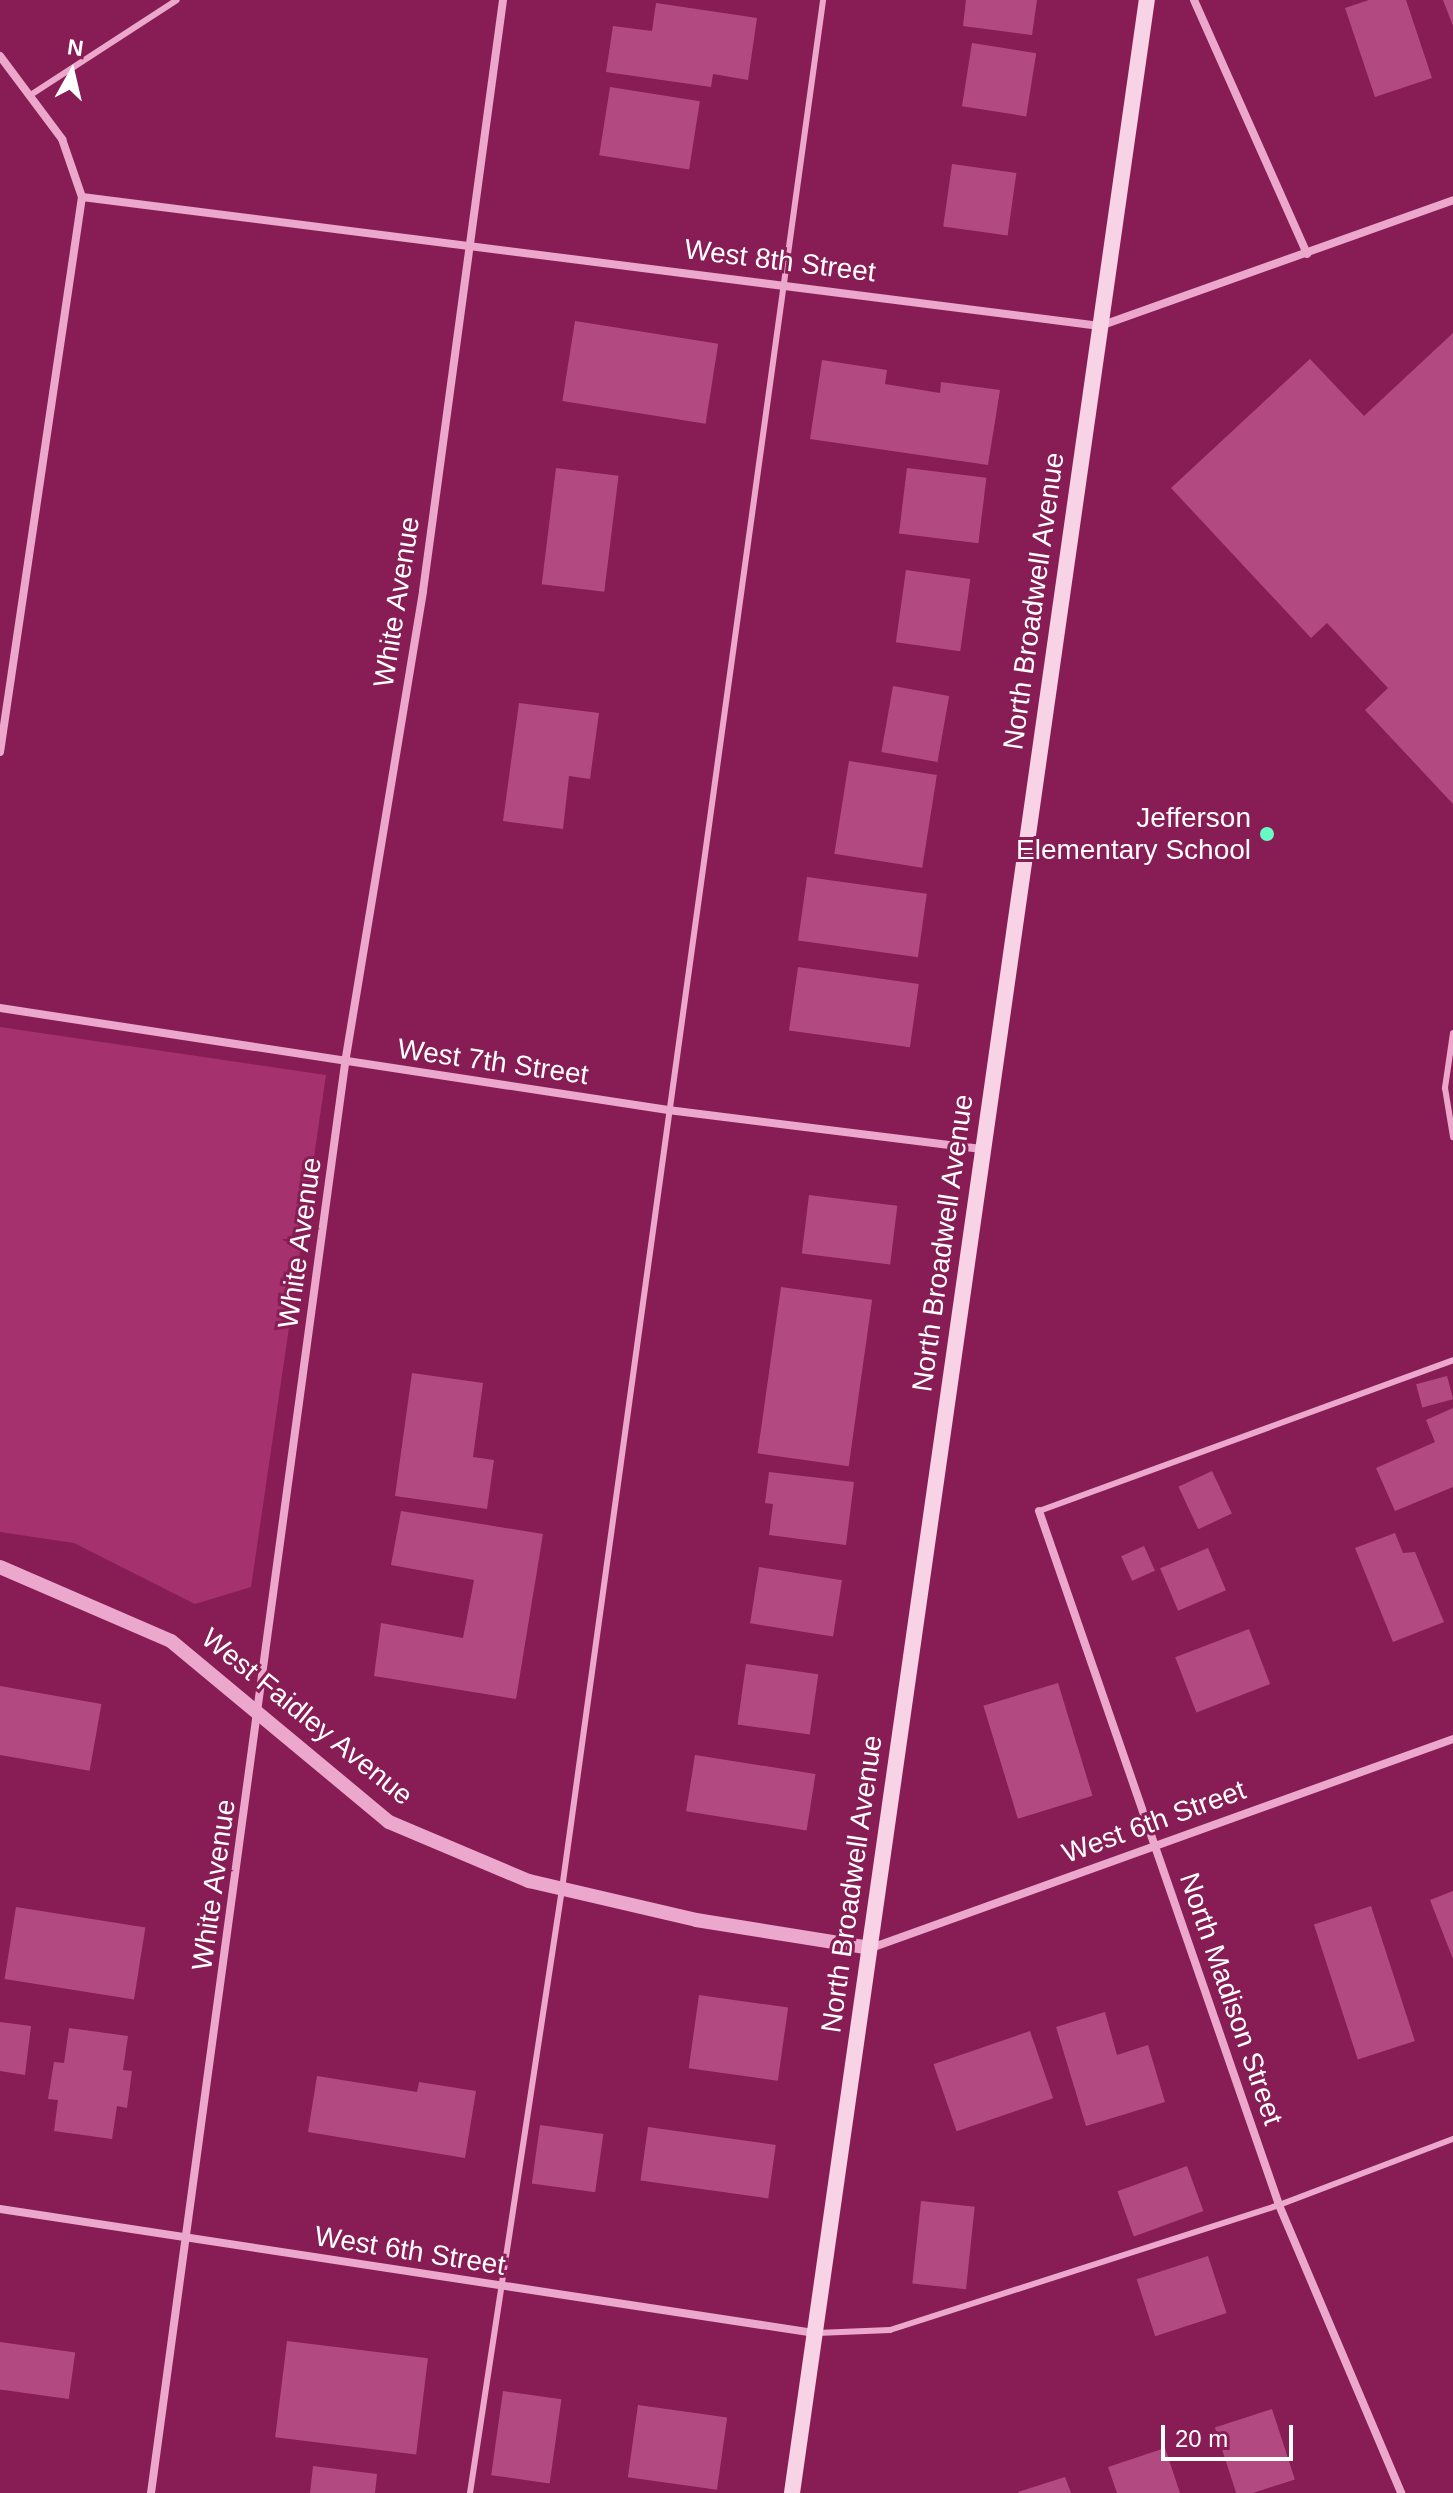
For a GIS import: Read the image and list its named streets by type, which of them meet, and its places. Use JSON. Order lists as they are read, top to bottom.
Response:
{
  "streets": {
    "main road": ["North Broadwell Avenue"],
    "street": [
      "West 8th Street",
      "White Avenue",
      "West 7th Street",
      "West Faidley Avenue",
      "West 6th Street",
      "North Madison Street"
    ]
  },
  "crossings": [
    ["West 8th Street", "North Broadwell Avenue"],
    ["West 8th Street", "White Avenue"],
    ["North Broadwell Avenue", "West 7th Street"],
    ["North Broadwell Avenue", "West Faidley Avenue"],
    ["North Broadwell Avenue", "West 6th Street"],
    ["White Avenue", "West 7th Street"],
    ["White Avenue", "West Faidley Avenue"],
    ["White Avenue", "West 6th Street"],
    ["West Faidley Avenue", "West 6th Street"],
    ["West 6th Street", "North Madison Street"]
  ],
  "places": ["Jefferson Elementary School"],
  "scale_bar": "20 m",
  "north": "top"
}
